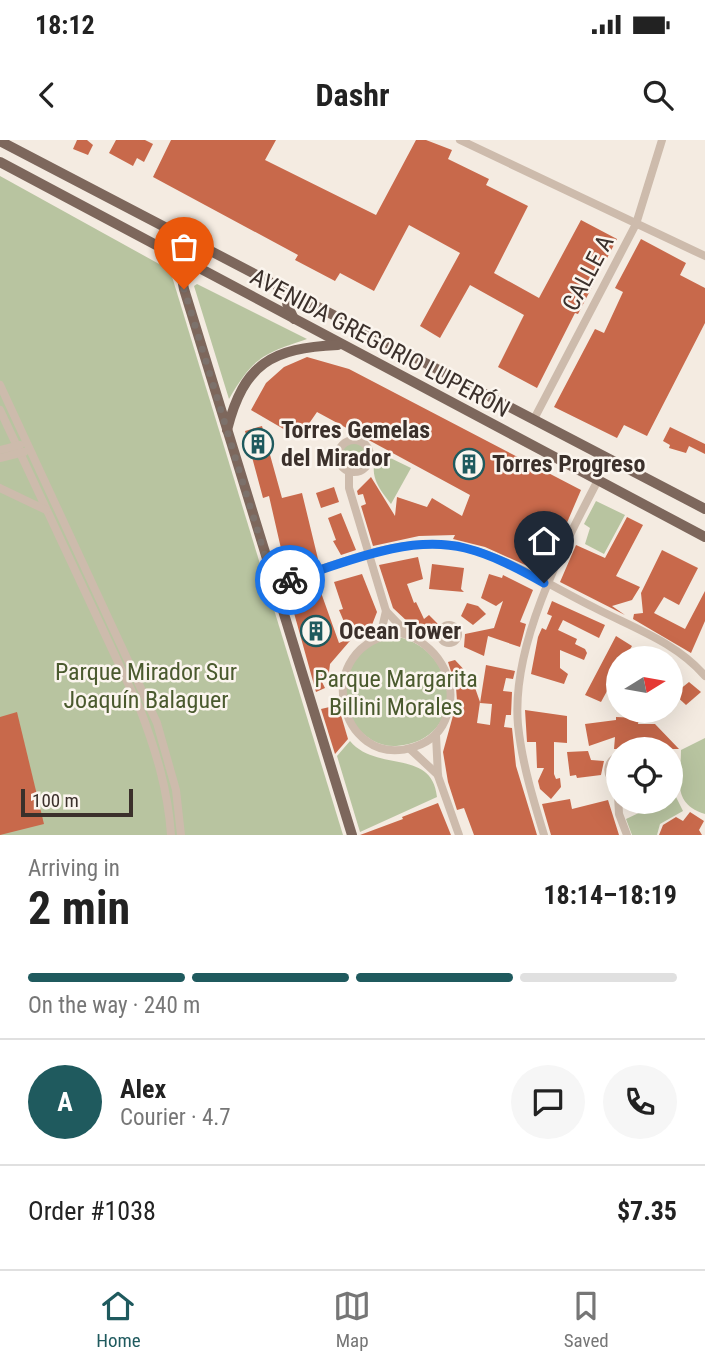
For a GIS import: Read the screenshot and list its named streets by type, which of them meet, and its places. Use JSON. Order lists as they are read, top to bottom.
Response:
{
  "streets": {
    "main road": ["AVENIDA GREGORIO LUPERÓN"],
    "street": ["CALLE A"]
  },
  "crossings": [
    ["CALLE A", "AVENIDA GREGORIO LUPERÓN"]
  ],
  "parks": ["Parque Mirador Sur Joaquín Balaguer", "Parque Margarita Billini Morales"],
  "places": {
    "building": ["Torres Gemelas del Mirador", "Torres Progreso", "Ocean Tower"]
  },
  "scale_bar": "100 m",
  "north": "right",
  "page": {
    "status": "18:12",
    "header": "Dashr",
    "scale": "100 m",
    "heading": ["2 min", "Arriving in", "18:14–18:19"],
    "panel": [
      "Alex",
      "Courier · 4.7",
      "Order #1038",
      "$7.35"
    ],
    "bar": "On the way · 240 m",
    "round": "A",
    "tabs": ["Home", "Map", "Saved"]
  }
}
